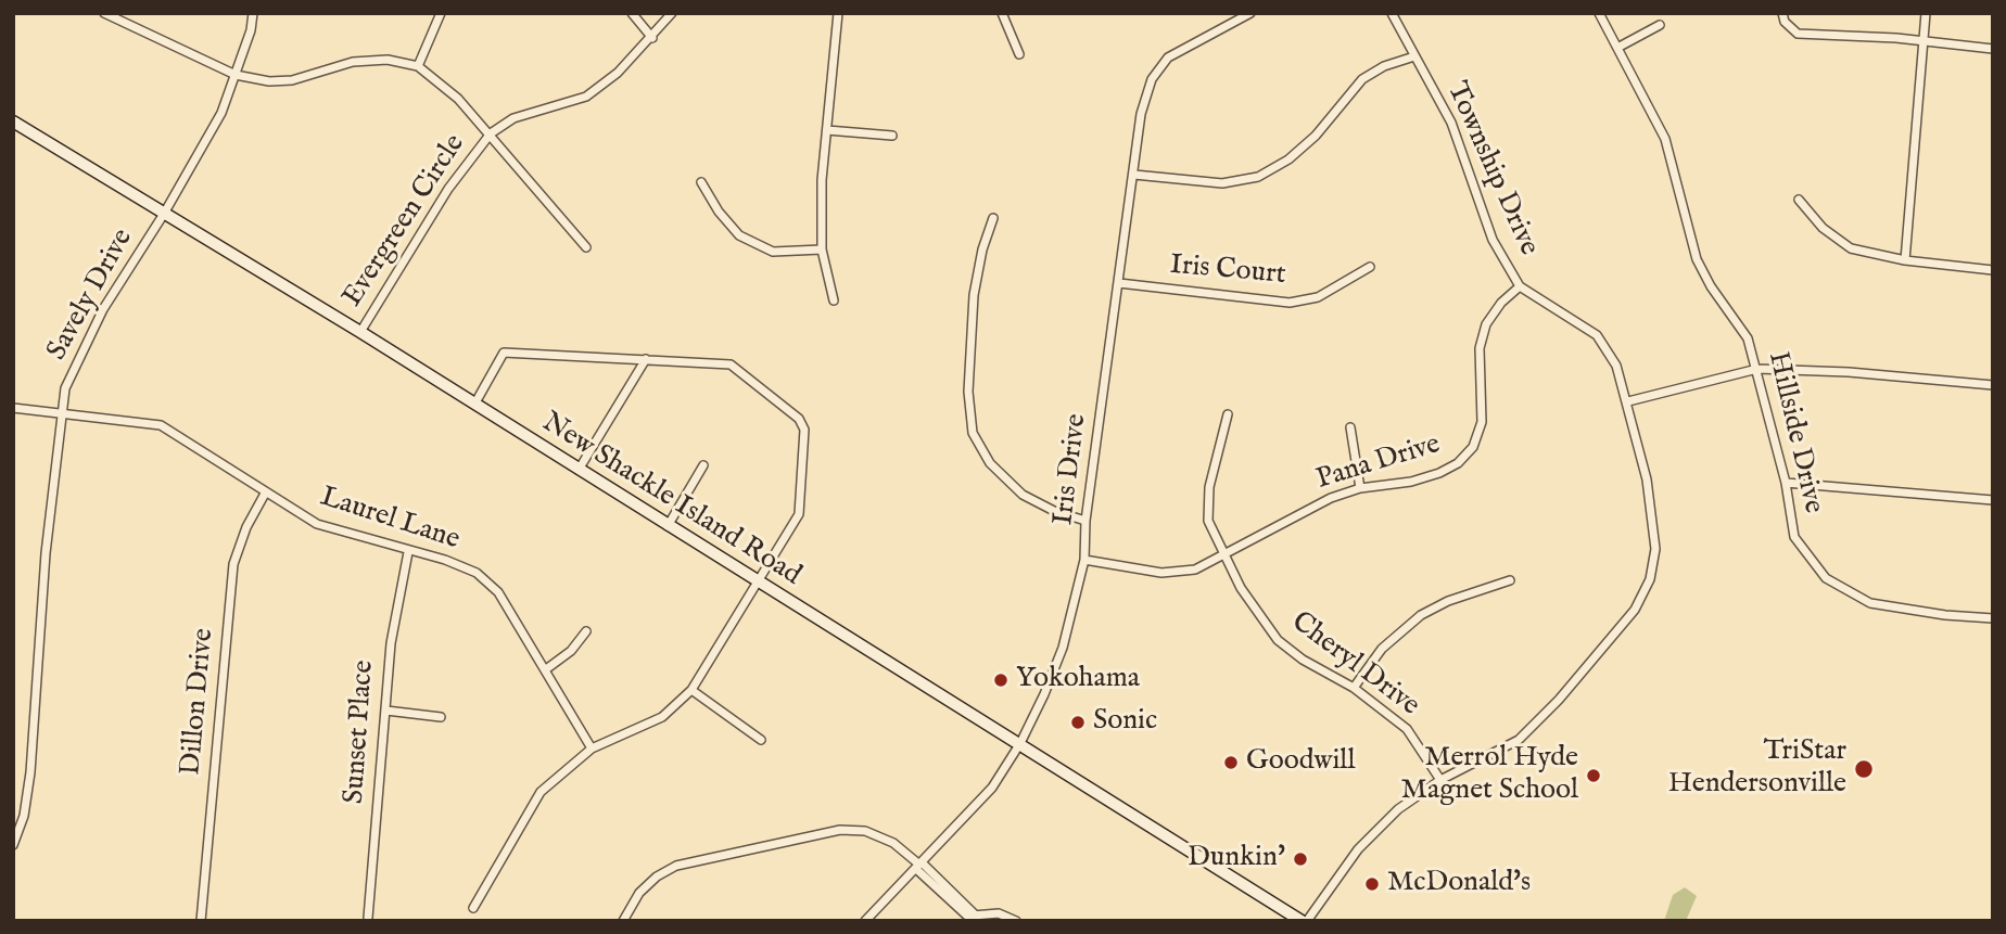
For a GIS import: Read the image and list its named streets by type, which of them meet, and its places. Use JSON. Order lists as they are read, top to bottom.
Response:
{
  "streets": {
    "main road": ["New Shackle Island Road"],
    "street": [
      "Township Drive",
      "Evergreen Circle",
      "Iris Court",
      "Savely Drive",
      "Hillside Drive",
      "Pana Drive",
      "Iris Drive",
      "Laurel Lane",
      "Cheryl Drive",
      "Dillon Drive",
      "Sunset Place"
    ]
  },
  "crossings": [
    ["Township Drive", "Pana Drive"],
    ["Township Drive", "New Shackle Island Road"],
    ["Township Drive", "Cheryl Drive"],
    ["Evergreen Circle", "New Shackle Island Road"],
    ["Iris Court", "Iris Drive"],
    ["Savely Drive", "New Shackle Island Road"],
    ["Savely Drive", "Laurel Lane"],
    ["Pana Drive", "Iris Drive"],
    ["Pana Drive", "Cheryl Drive"],
    ["Iris Drive", "New Shackle Island Road"],
    ["Laurel Lane", "Dillon Drive"],
    ["Laurel Lane", "Sunset Place"]
  ],
  "places": [
    "Yokohama",
    "Sonic",
    "Goodwill",
    "TriStar Hendersonville",
    "Merrol Hyde Magnet School",
    "Dunkin'",
    "McDonald's"
  ]
}
